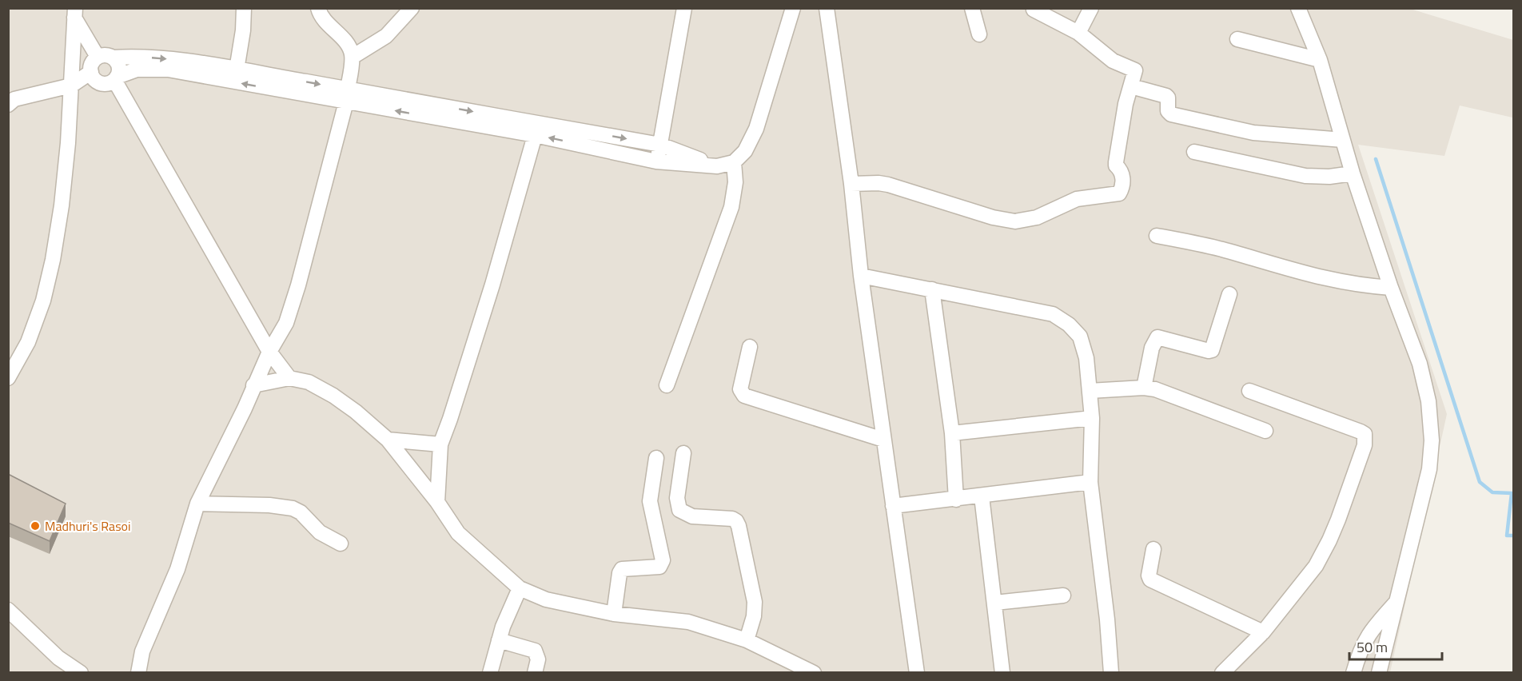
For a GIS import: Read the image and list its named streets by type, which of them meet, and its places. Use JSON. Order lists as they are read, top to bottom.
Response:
{
  "places": ["Madhuri's Rasoi"],
  "scale_bar": "50 m"
}
